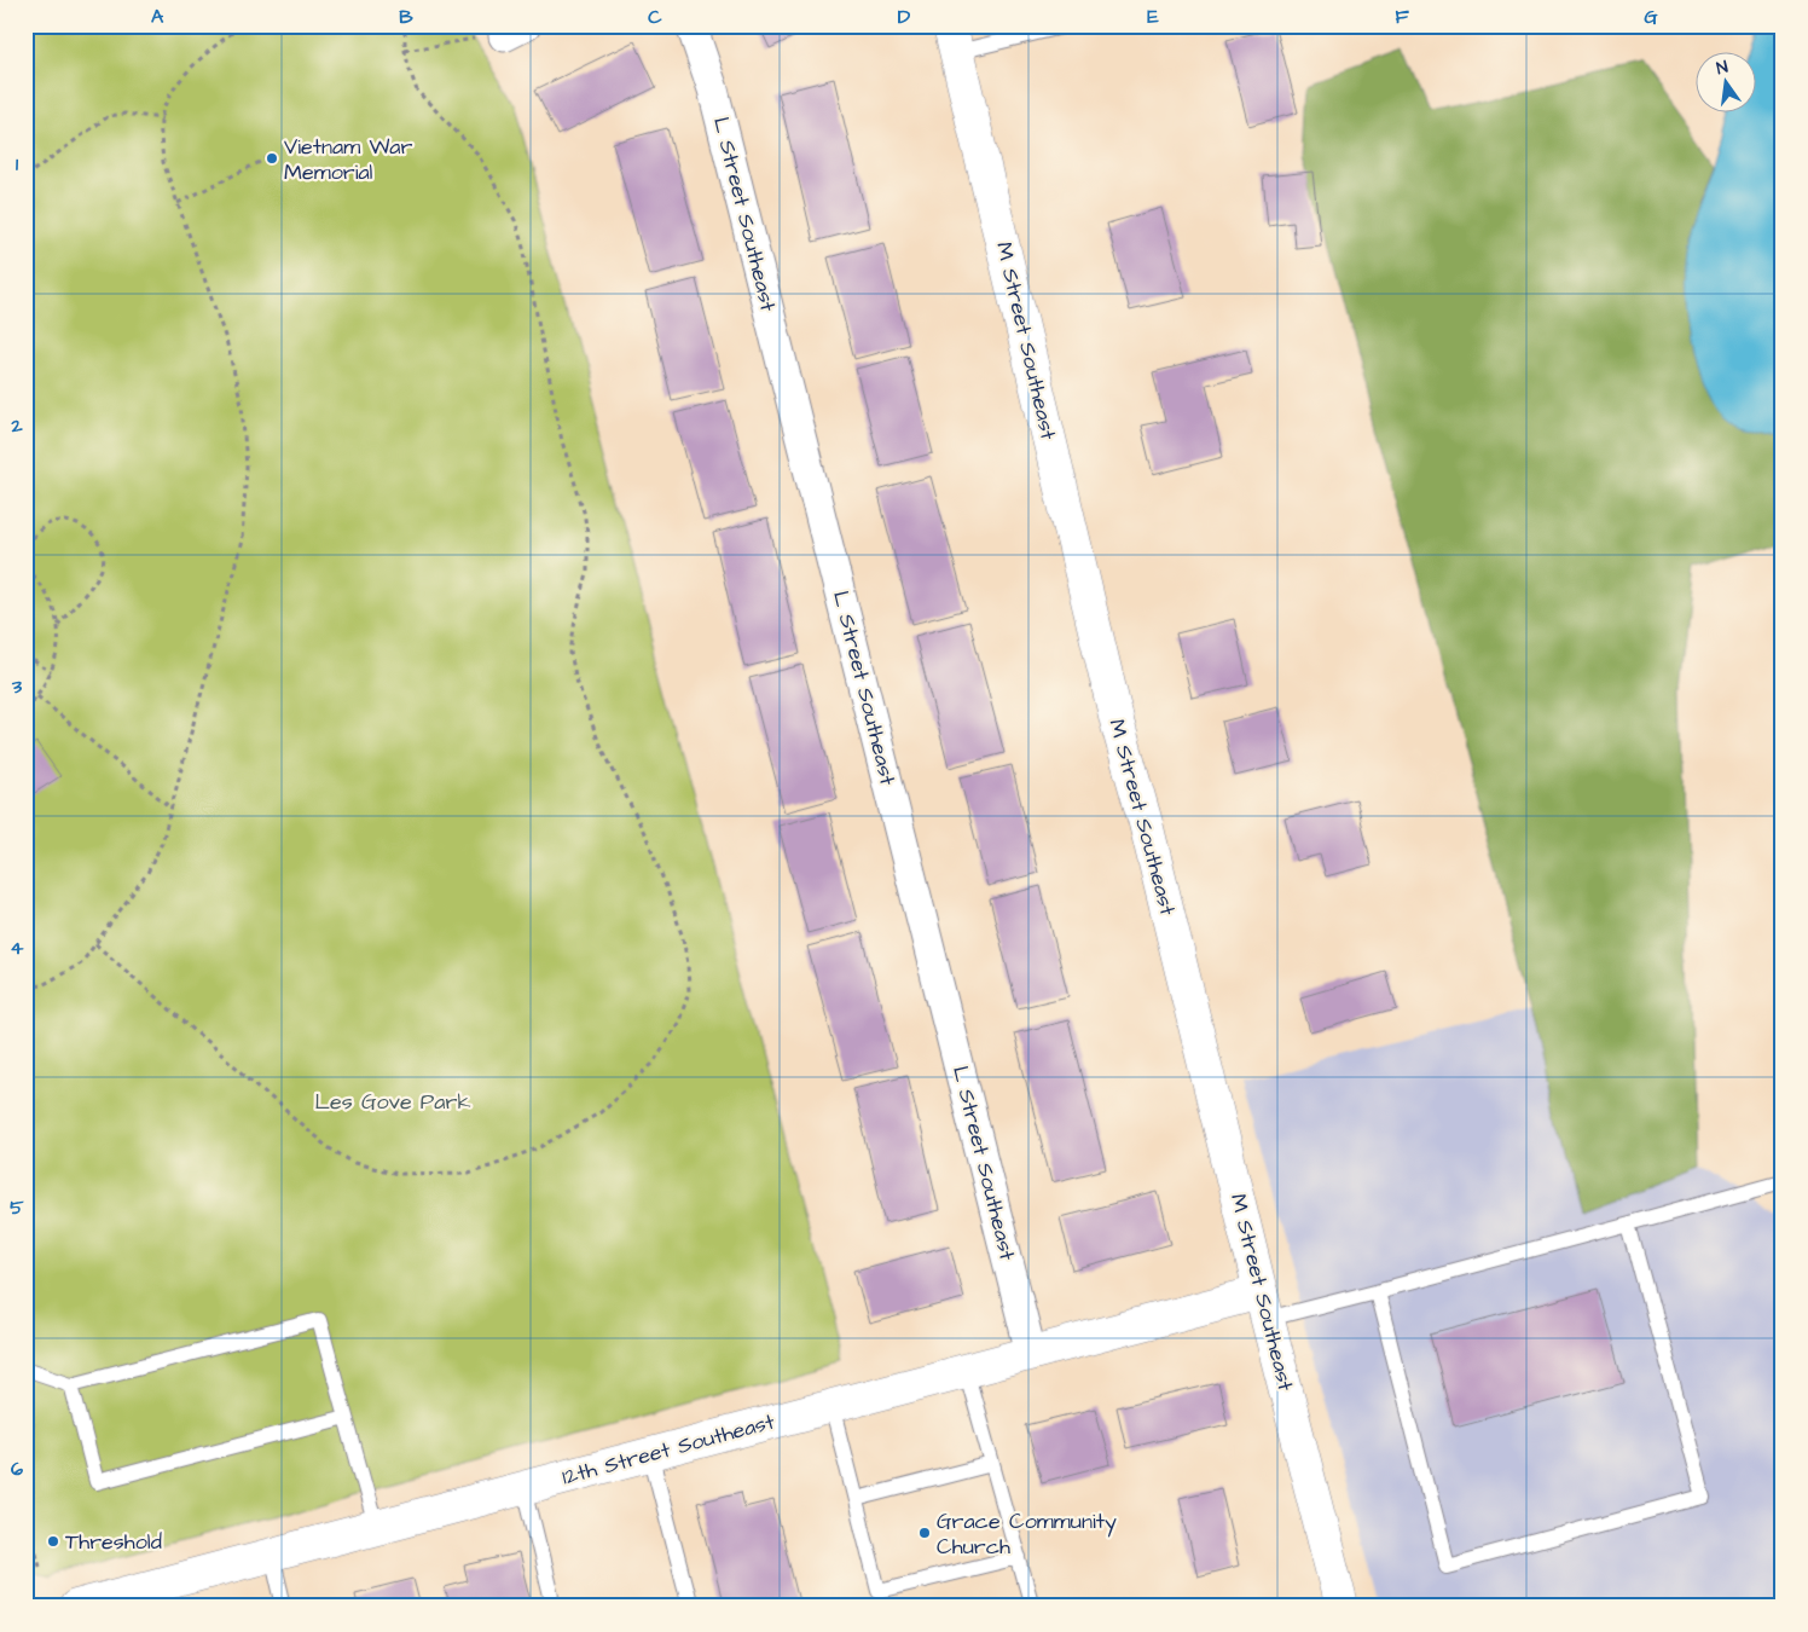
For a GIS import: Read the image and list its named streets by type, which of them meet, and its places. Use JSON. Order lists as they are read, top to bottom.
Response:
{
  "streets": {
    "main road": ["M Street Southeast", "12th Street Southeast"],
    "street": ["L Street Southeast"]
  },
  "crossings": [
    ["L Street Southeast", "12th Street Southeast"],
    ["M Street Southeast", "12th Street Southeast"]
  ],
  "parks": ["Les Gove Park"],
  "places": ["Vietnam War Memorial", "Grace Community Church", "Threshold"],
  "north": "top",
  "grid": {
    "columns": [
      "A",
      "B",
      "C",
      "D",
      "E",
      "F",
      "G"
    ],
    "rows": [
      "1",
      "2",
      "3",
      "4",
      "5",
      "6"
    ]
  }
}
